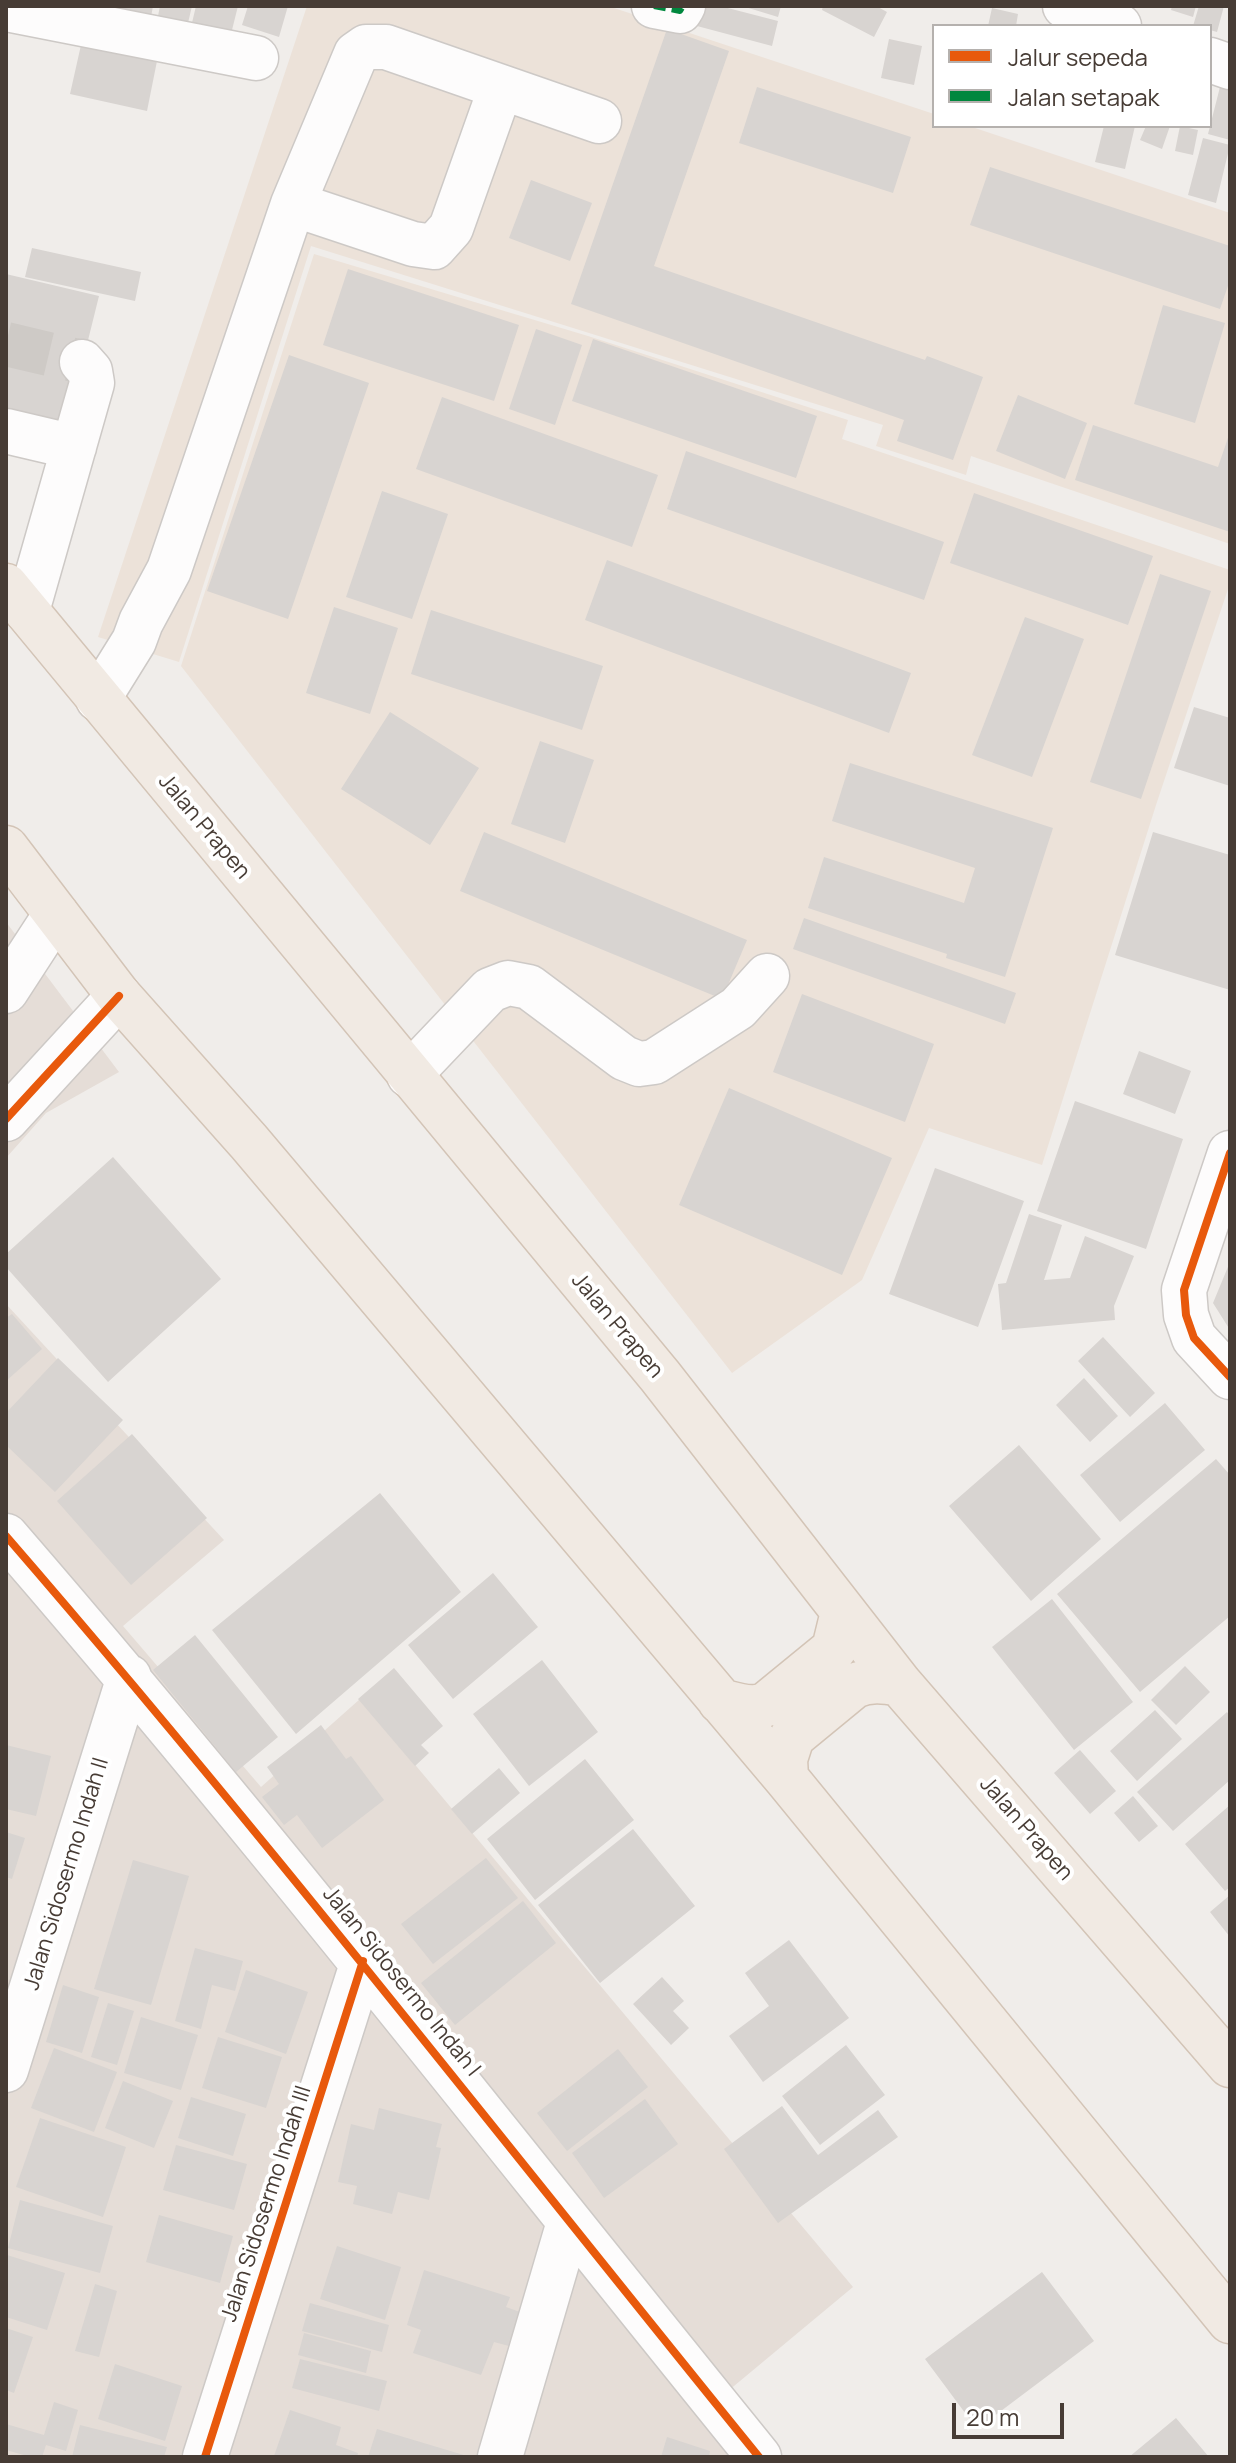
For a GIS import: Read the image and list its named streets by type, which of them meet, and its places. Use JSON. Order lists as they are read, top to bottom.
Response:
{
  "streets": {
    "main road": ["Jalan Prapen"],
    "street": ["Jalan Sidosermo Indah II", "Jalan Sidosermo Indah I", "Jalan Sidosermo Indah III"]
  },
  "crossings": [
    ["Jalan Sidosermo Indah II", "Jalan Sidosermo Indah I"],
    ["Jalan Sidosermo Indah I", "Jalan Sidosermo Indah III"]
  ],
  "legend": ["Jalur sepeda", "Jalan setapak"],
  "scale_bar": "20 m"
}
